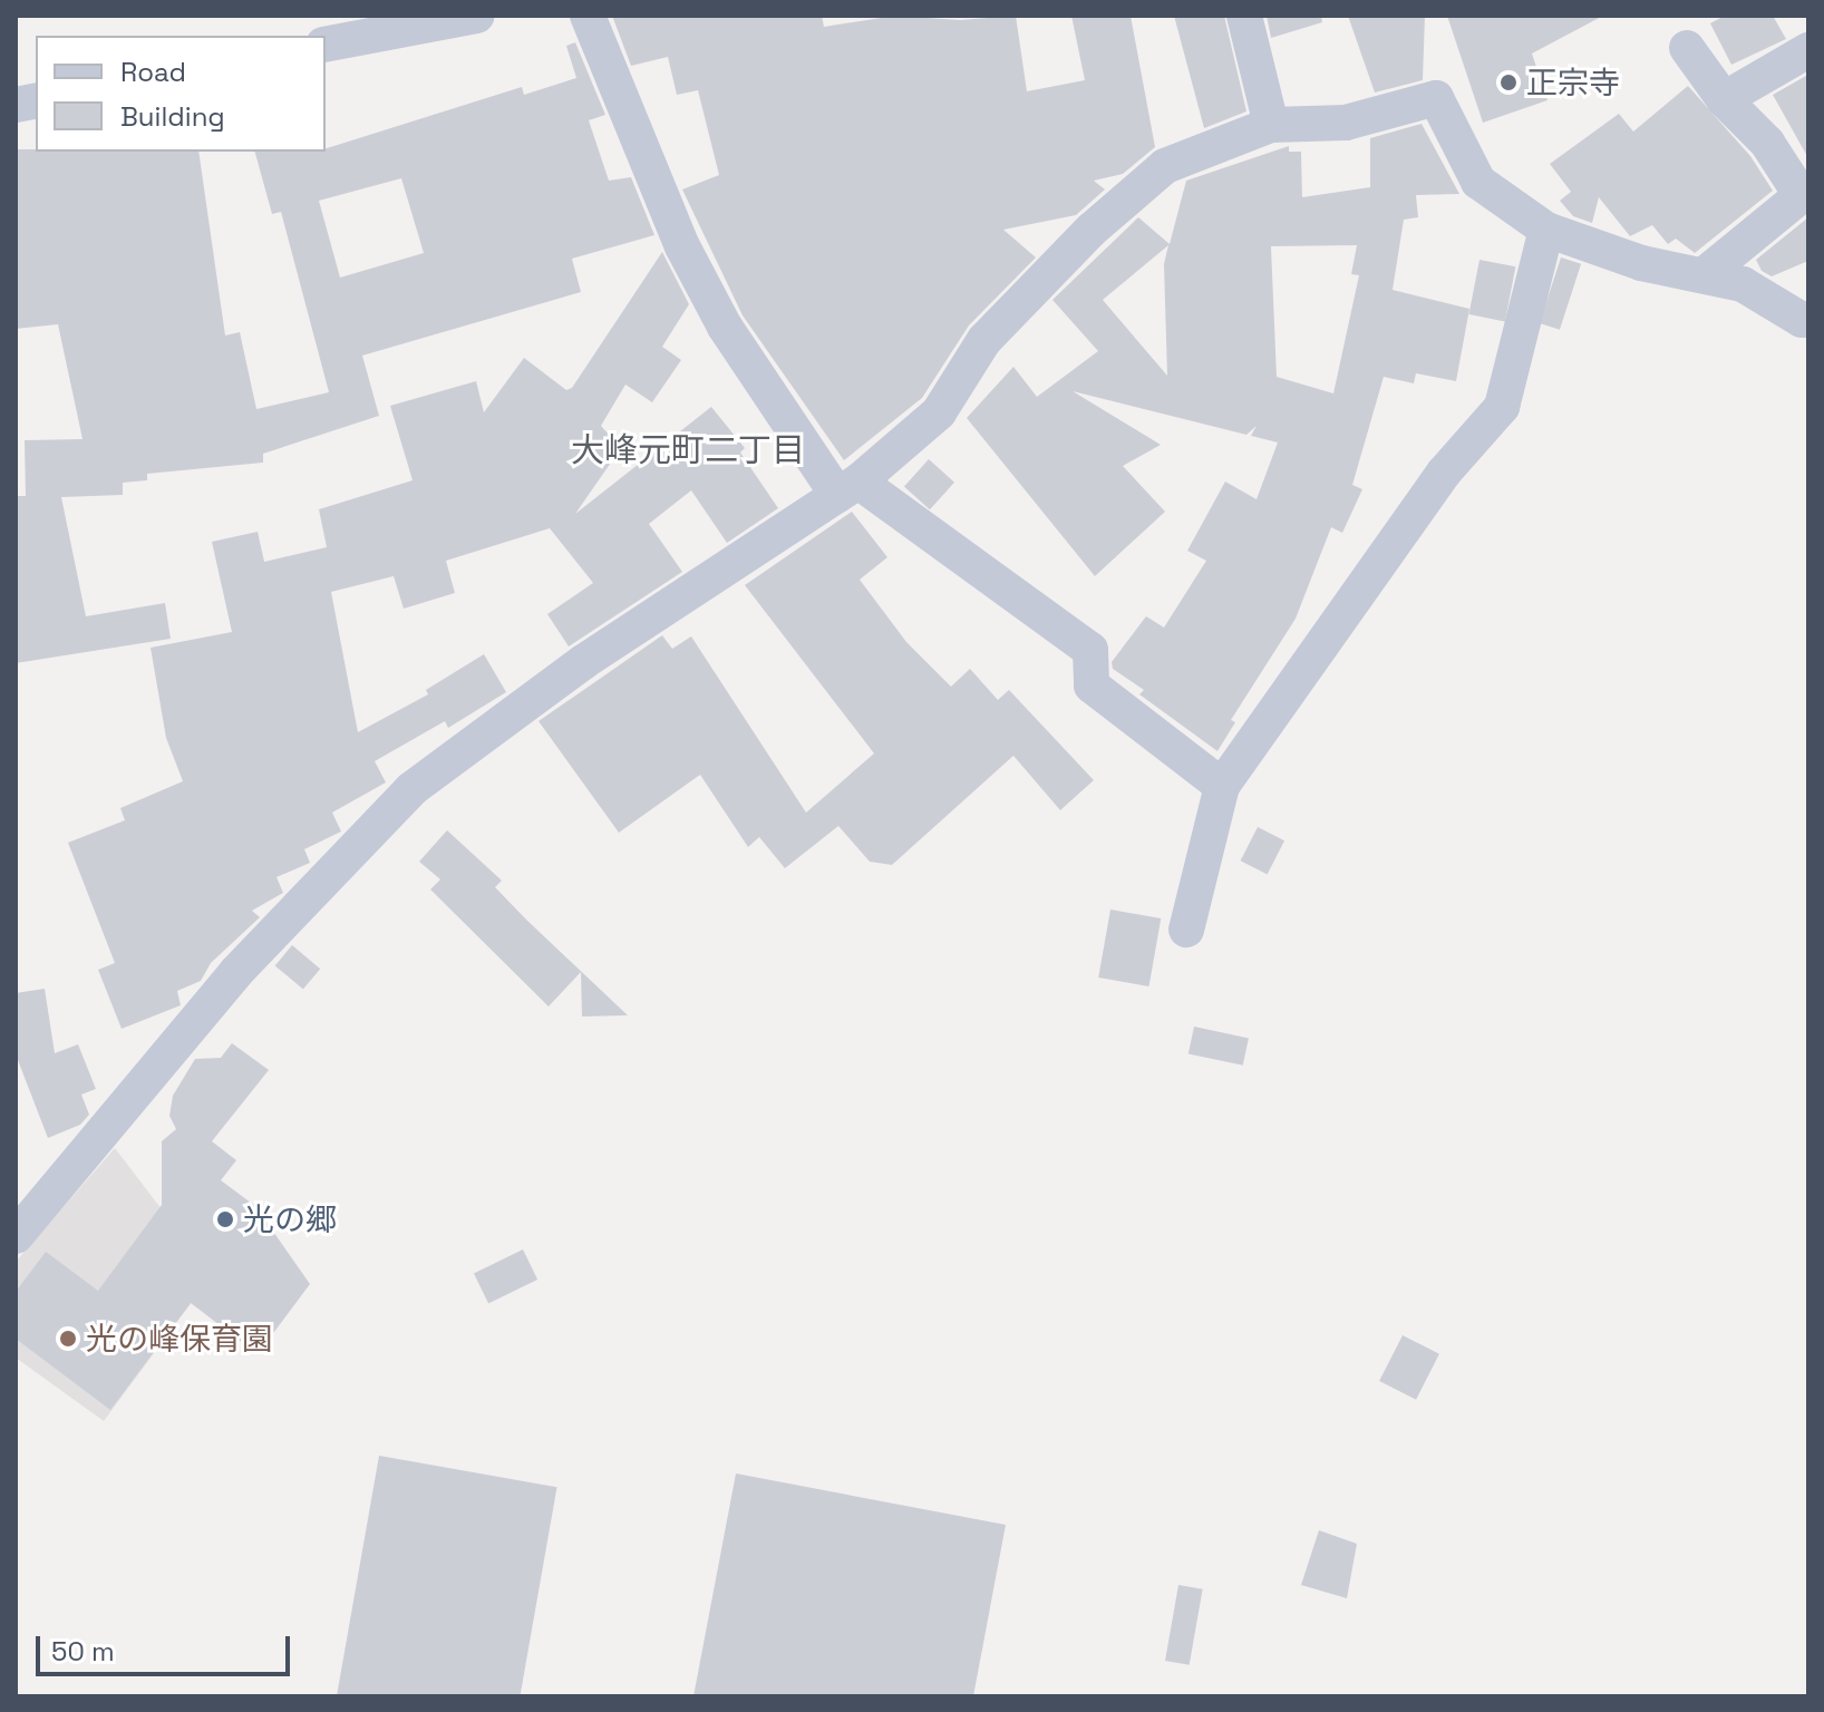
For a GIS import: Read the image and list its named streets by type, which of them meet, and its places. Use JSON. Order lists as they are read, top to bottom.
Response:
{
  "districts": ["大峰元町二丁目"],
  "places": ["正宗寺", "光の郷", "光の峰保育園"],
  "legend": ["Road", "Building"],
  "scale_bar": "50 m"
}
